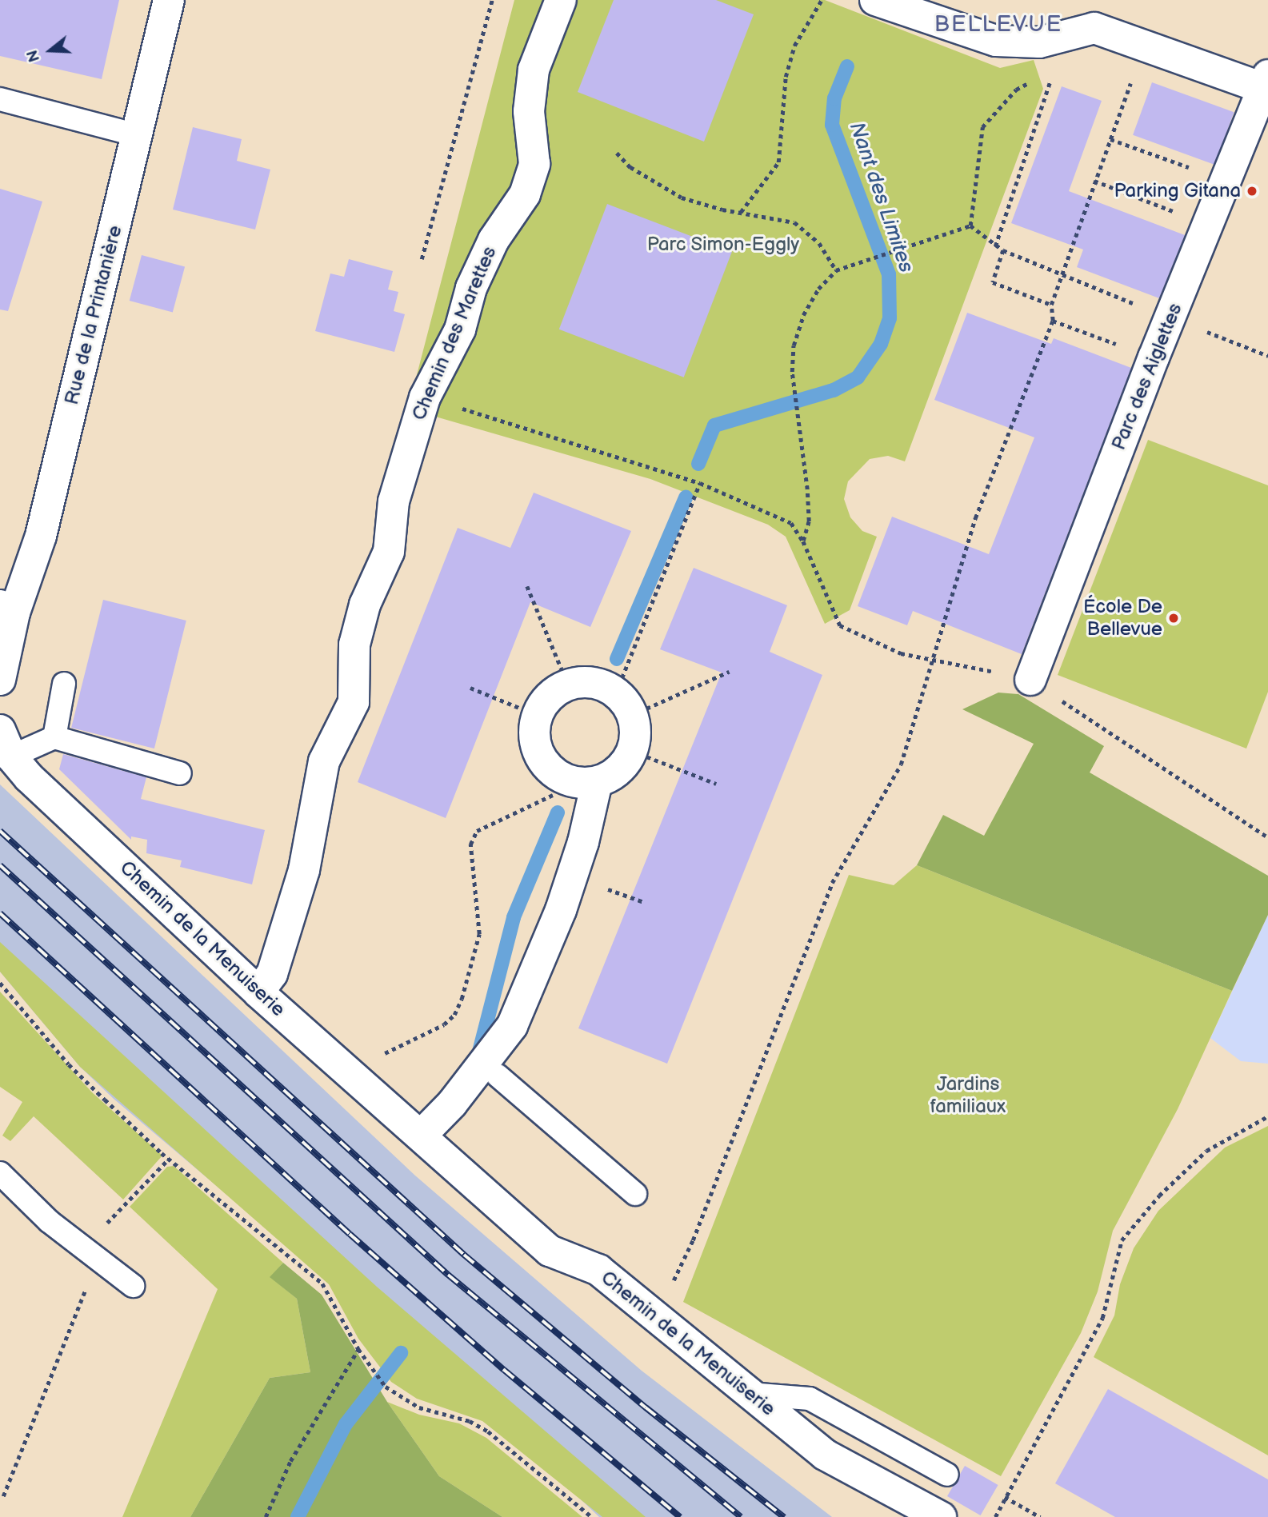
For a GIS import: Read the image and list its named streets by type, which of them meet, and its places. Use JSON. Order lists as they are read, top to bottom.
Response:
{
  "streets": {
    "street": [
      "Rue de la Printanière",
      "Chemin des Marettes",
      "Parc des Aiglettes",
      "Chemin de la Menuiserie"
    ]
  },
  "crossings": [
    ["Chemin des Marettes", "Chemin de la Menuiserie"]
  ],
  "districts": ["BELLEVUE"],
  "water": ["Nant des Limites"],
  "parks": ["Parc Simon-Eggly", "Jardins familiaux"],
  "places": ["Parking Gitana", "École De Bellevue"],
  "north": "left"
}
